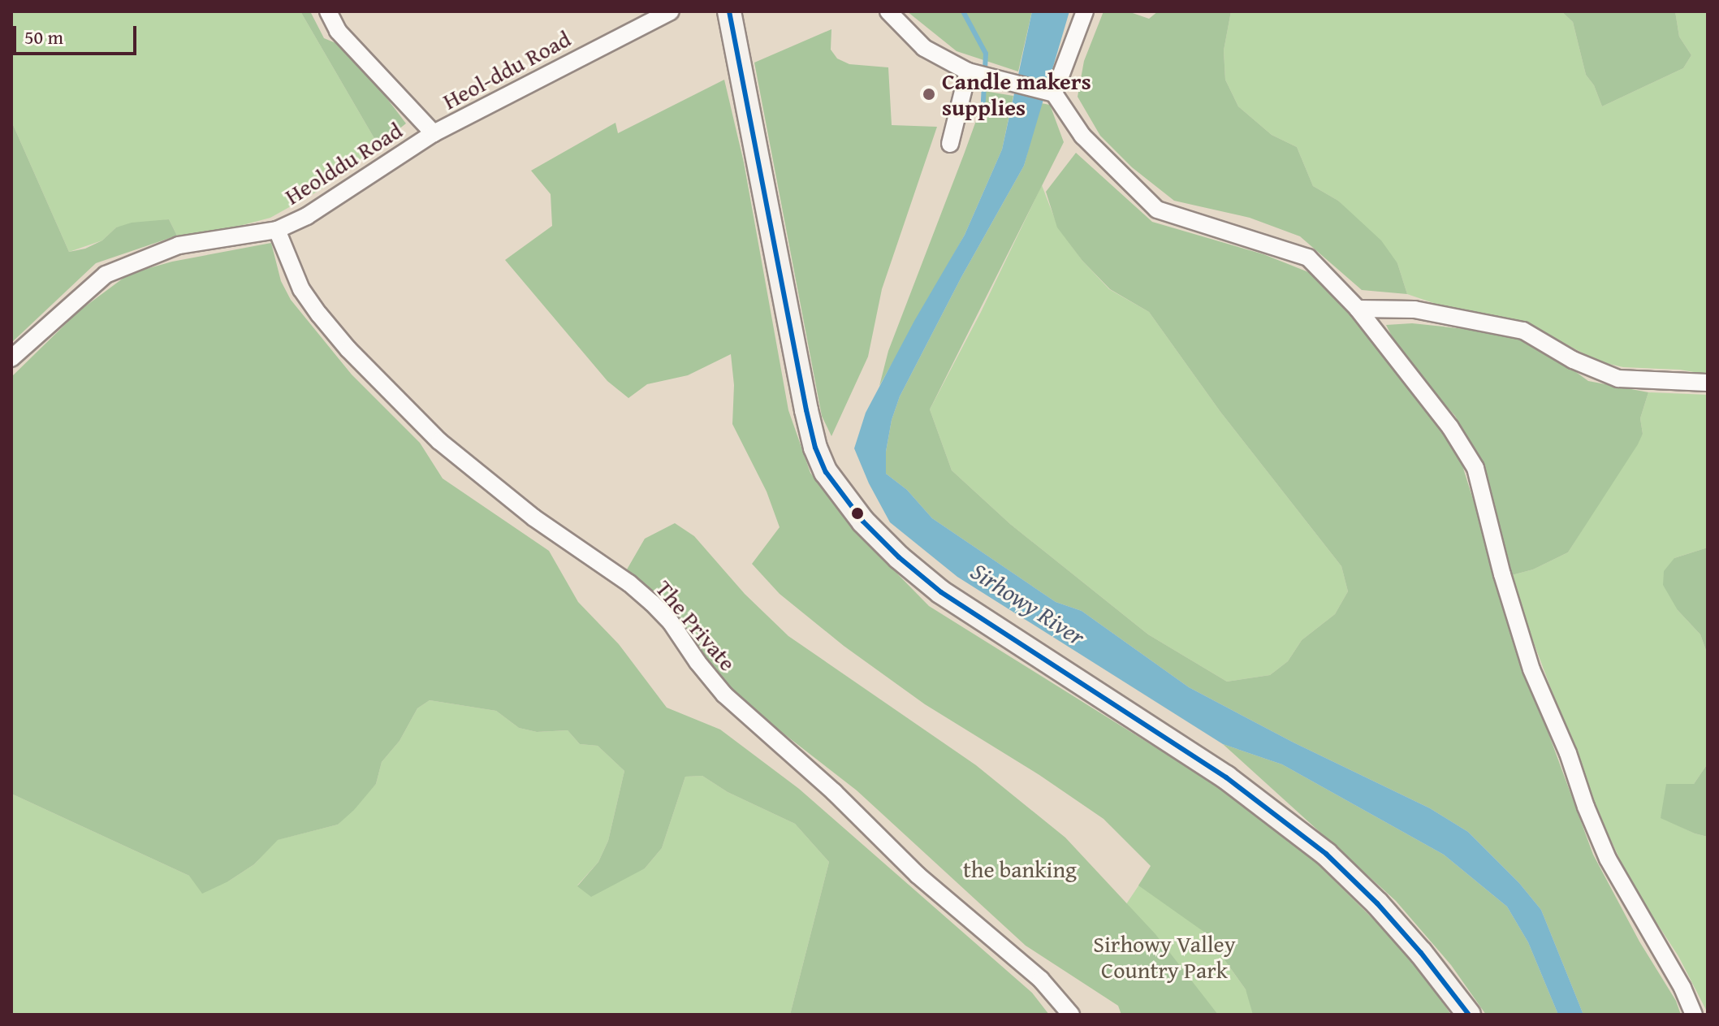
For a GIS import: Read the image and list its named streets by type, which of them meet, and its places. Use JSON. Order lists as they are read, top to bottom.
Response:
{
  "streets": {
    "street": ["Heol-ddu Road", "Heolddu Road", "The Private"]
  },
  "crossings": [
    ["Heol-ddu Road", "Heolddu Road"],
    ["Heolddu Road", "The Private"]
  ],
  "water": ["Sirhowy River"],
  "parks": ["the banking", "Sirhowy Valley Country Park"],
  "places": ["Candle makers supplies"],
  "scale_bar": "50 m"
}
